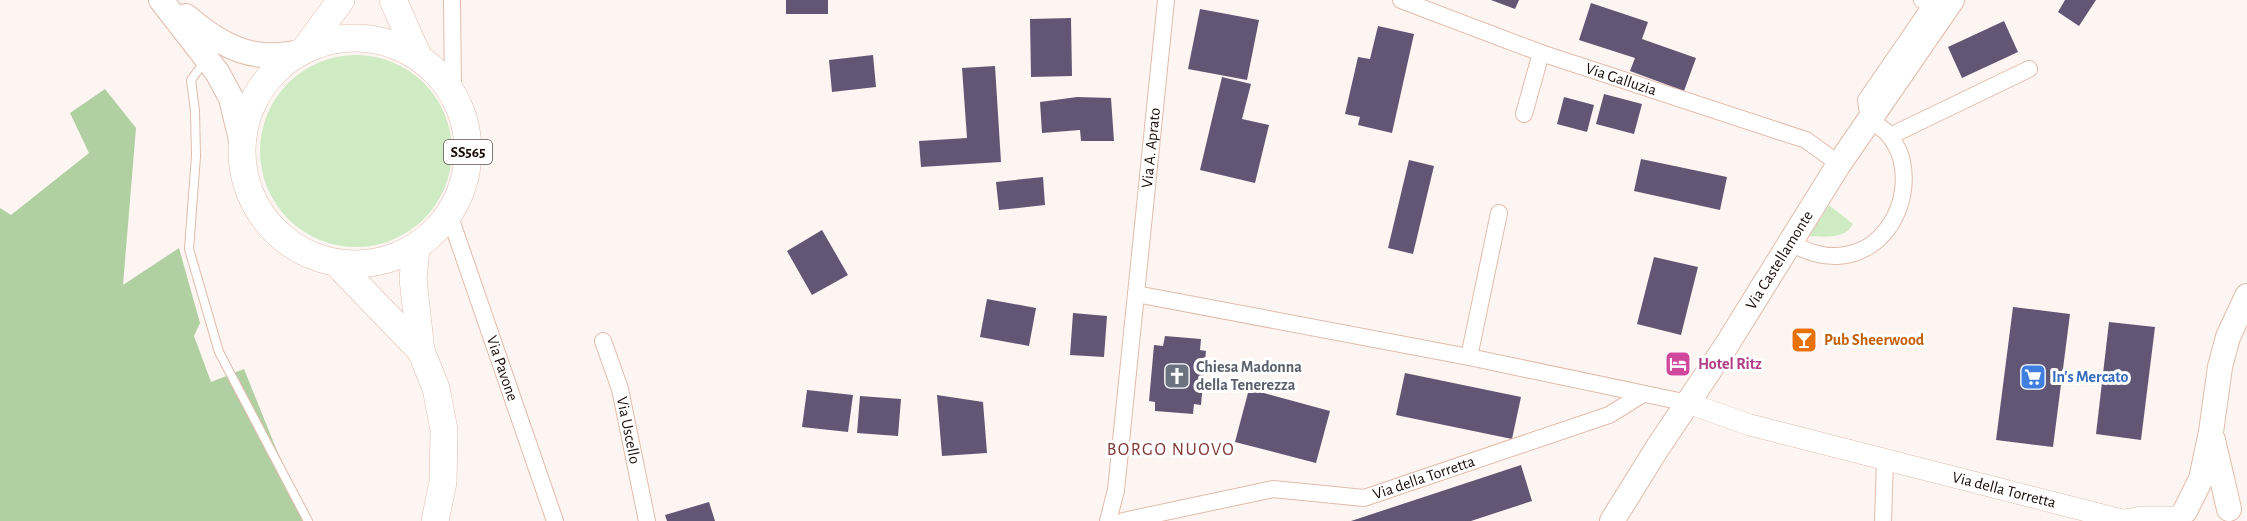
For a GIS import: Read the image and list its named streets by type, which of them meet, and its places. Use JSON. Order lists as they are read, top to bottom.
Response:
{
  "streets": {
    "main road": ["SS565", "Via Castellamonte", "Via della Torretta"],
    "street": [
      "Via Galluzia",
      "Via A. Aprato",
      "Via Pavone",
      "Via Uscello"
    ]
  },
  "crossings": [
    ["Via Galluzia", "Via Castellamonte"],
    ["Via A. Aprato", "Via della Torretta"],
    ["SS565", "Via Pavone"],
    ["Via Castellamonte", "Via della Torretta"]
  ],
  "districts": ["BORGO NUOVO"],
  "places": {
    "bar": ["Pub Sheerwood"],
    "hotel": ["Hotel Ritz"],
    "church": ["Chiesa Madonna della Tenerezza"],
    "supermarket": ["In's Mercato"]
  }
}
